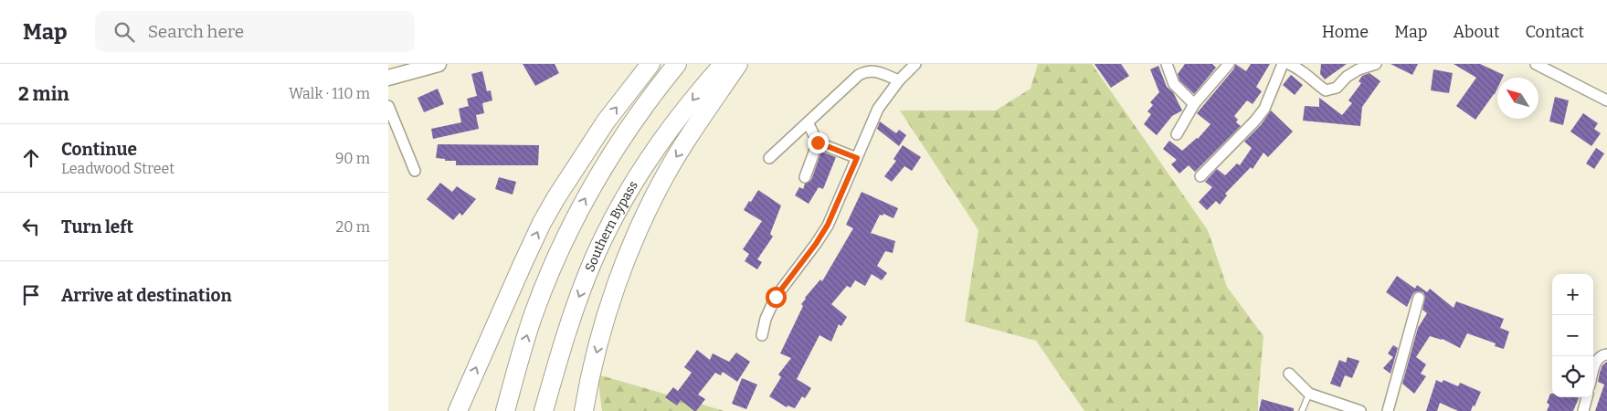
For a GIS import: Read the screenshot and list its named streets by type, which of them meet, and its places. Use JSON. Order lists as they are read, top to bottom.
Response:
{
  "streets": {
    "highway": ["Southern Bypass"]
  },
  "north": "top left",
  "page": {
    "header": "Map",
    "search": "Search here",
    "nav": [
      "Home",
      "Map",
      "About",
      "Contact"
    ],
    "heading": ["2 min", "Walk · 110 m"],
    "list": [
      ["Continue", "Leadwood Street", "90 m"],
      ["Turn left", "20 m"],
      "Arrive at destination"
    ],
    "map_buttons": ["+", "−"]
  }
}
